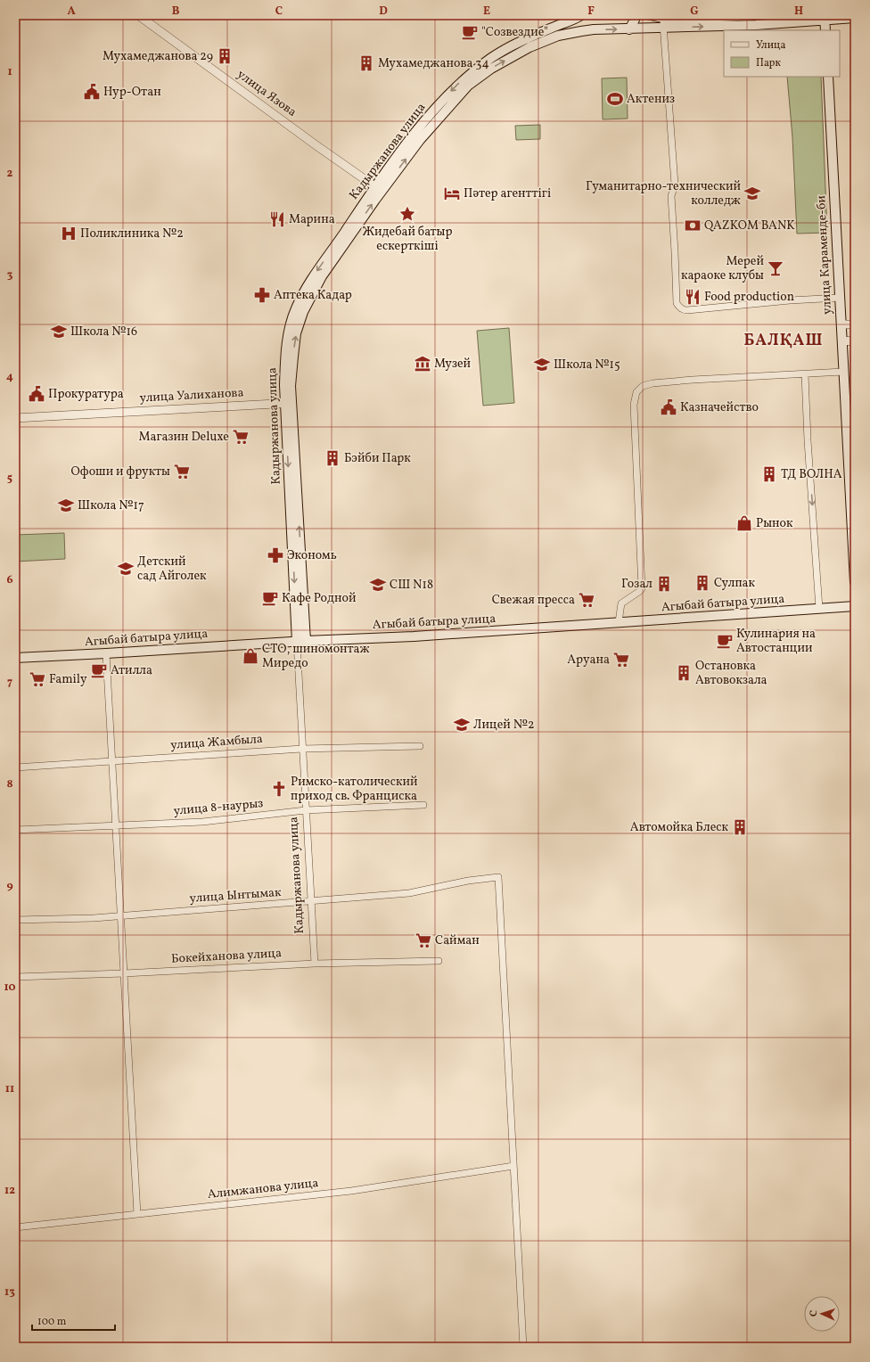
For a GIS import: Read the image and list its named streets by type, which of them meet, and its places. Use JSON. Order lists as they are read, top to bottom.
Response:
{
  "streets": {
    "main road": ["Кадыржанова улица", "улица Караменде-би", "Агыбай батыра улица"],
    "street": [
      "улица Язова",
      "улица Уалиханова",
      "улица Жамбыла",
      "улица 8-наурыз",
      "улица Ынтымак",
      "Бокейханова улица",
      "Алимжанова улица"
    ]
  },
  "crossings": [
    ["улица Язова", "Кадыржанова улица"],
    ["Кадыржанова улица", "улица Уалиханова"],
    ["Кадыржанова улица", "Агыбай батыра улица"],
    ["Кадыржанова улица", "улица Жамбыла"],
    ["Кадыржанова улица", "улица 8-наурыз"],
    ["Кадыржанова улица", "улица Ынтымак"],
    ["Кадыржанова улица", "Бокейханова улица"],
    ["улица Ынтымак", "Алимжанова улица"]
  ],
  "districts": ["БАЛҚАШ"],
  "places": {
    "cafe": [
      "\"Созвездие\"",
      "Кафе Родной",
      "Кулинария на Автостанции",
      "Атилла"
    ],
    "building": [
      "Мухамеджанова 29",
      "Мухамеджанова 34",
      "Бэйби Парк",
      "ТД ВОЛНА",
      "Сулпак",
      "Гозал",
      "Остановка Автовокзала",
      "Автомойка Блеск"
    ],
    "public building": ["Нур-Отан", "Прокуратура", "Казначейство"],
    "sports": ["Актениз"],
    "hotel": ["Пәтер агенттігі"],
    "school or university": [
      "Гуманитарно-технический колледж",
      "Школа №16",
      "Школа №15",
      "Школа №17",
      "Детский сад Айголек",
      "СШ N18",
      "Лицей №2"
    ],
    "place": ["Жидебай батыр ескерткіші"],
    "restaurant": ["Марина", "Food production"],
    "bank": ["QAZKOM BANK"],
    "hospital": ["Поликлиника №2"],
    "bar": ["Мерей караоке клубы"],
    "pharmacy": ["Аптека Кадар", "Экономь"],
    "museum": ["Музей"],
    "supermarket": [
      "Магазин Deluxe",
      "Офоши и фрукты",
      "Свежая пресса",
      "Аруана",
      "Family",
      "Сайман"
    ],
    "shop": ["Рынок", "СТО, шиномонтаж Миредо"],
    "church": ["Римско-католический приход св. Франциска"]
  },
  "legend": ["Улица", "Парк"],
  "scale_bar": "100 m",
  "north": "left",
  "grid": {
    "columns": [
      "A",
      "B",
      "C",
      "D",
      "E",
      "F",
      "G",
      "H"
    ],
    "rows": [
      "1",
      "2",
      "3",
      "4",
      "5",
      "6",
      "7",
      "8",
      "9",
      "10",
      "11",
      "12",
      "13"
    ]
  }
}
